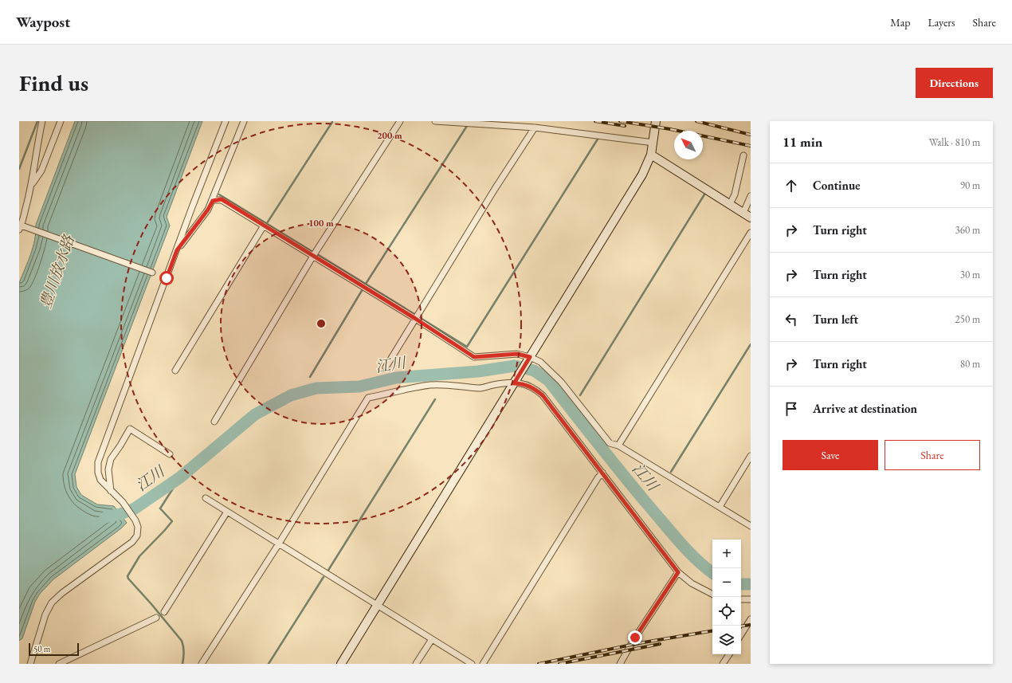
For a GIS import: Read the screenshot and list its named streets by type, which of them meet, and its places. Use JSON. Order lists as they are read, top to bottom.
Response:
{
  "water": ["豊川放水路", "江川"],
  "scale_bar": "50 m",
  "north": "top left",
  "page": {
    "header": "Waypost",
    "nav": ["Map", "Layers", "Share"],
    "buttons": [
      "Directions",
      ["Save", "Share"]
    ],
    "title": "Find us",
    "heading": ["11 min", "Walk · 810 m"],
    "list": [
      ["Continue", "90 m"],
      ["Turn right", "360 m"],
      ["Turn right", "30 m"],
      ["Turn left", "250 m"],
      ["Turn right", "80 m"],
      "Arrive at destination"
    ],
    "map_buttons": ["+", "−"],
    "scale": "50 m"
  },
  "rings": ["200 m", "100 m"]
}
